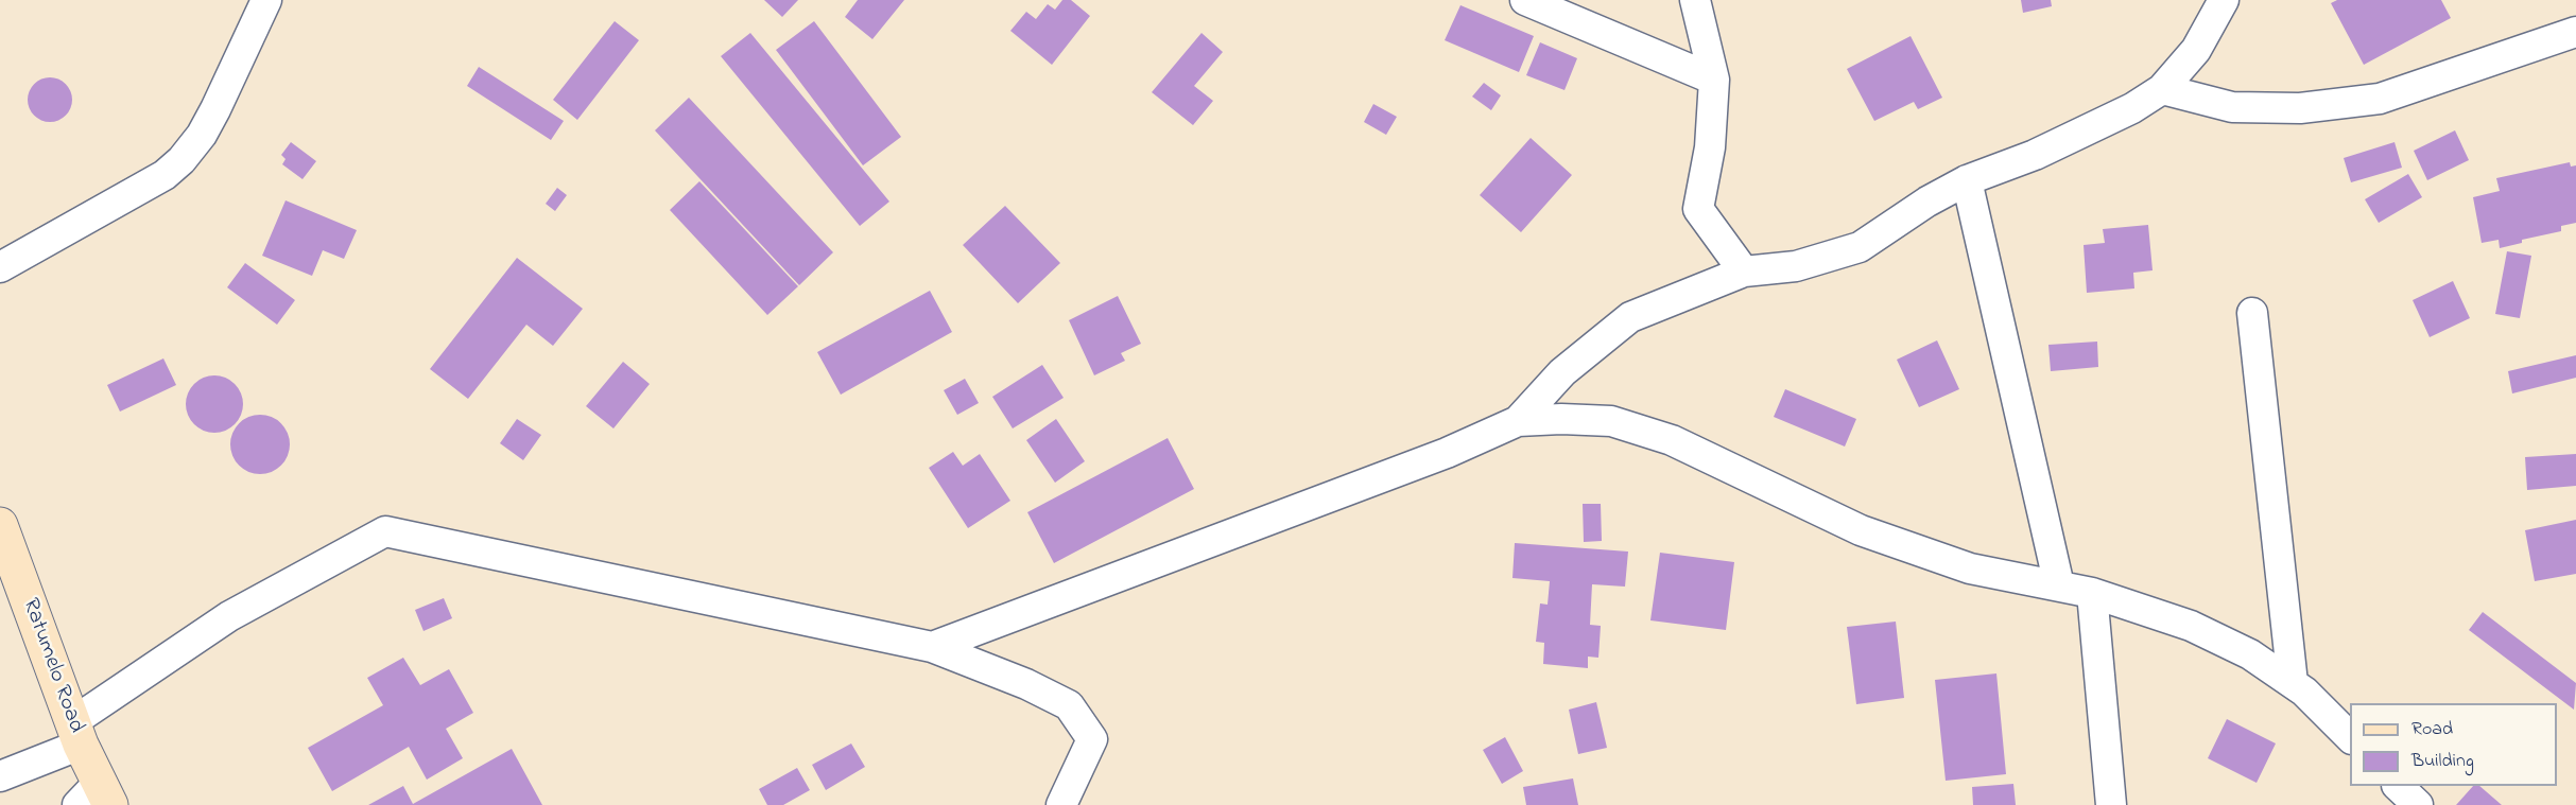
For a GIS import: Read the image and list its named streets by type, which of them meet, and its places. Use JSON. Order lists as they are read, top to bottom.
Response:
{
  "streets": {
    "street": ["Ratumelo Road"]
  },
  "legend": ["Road", "Building"]
}
